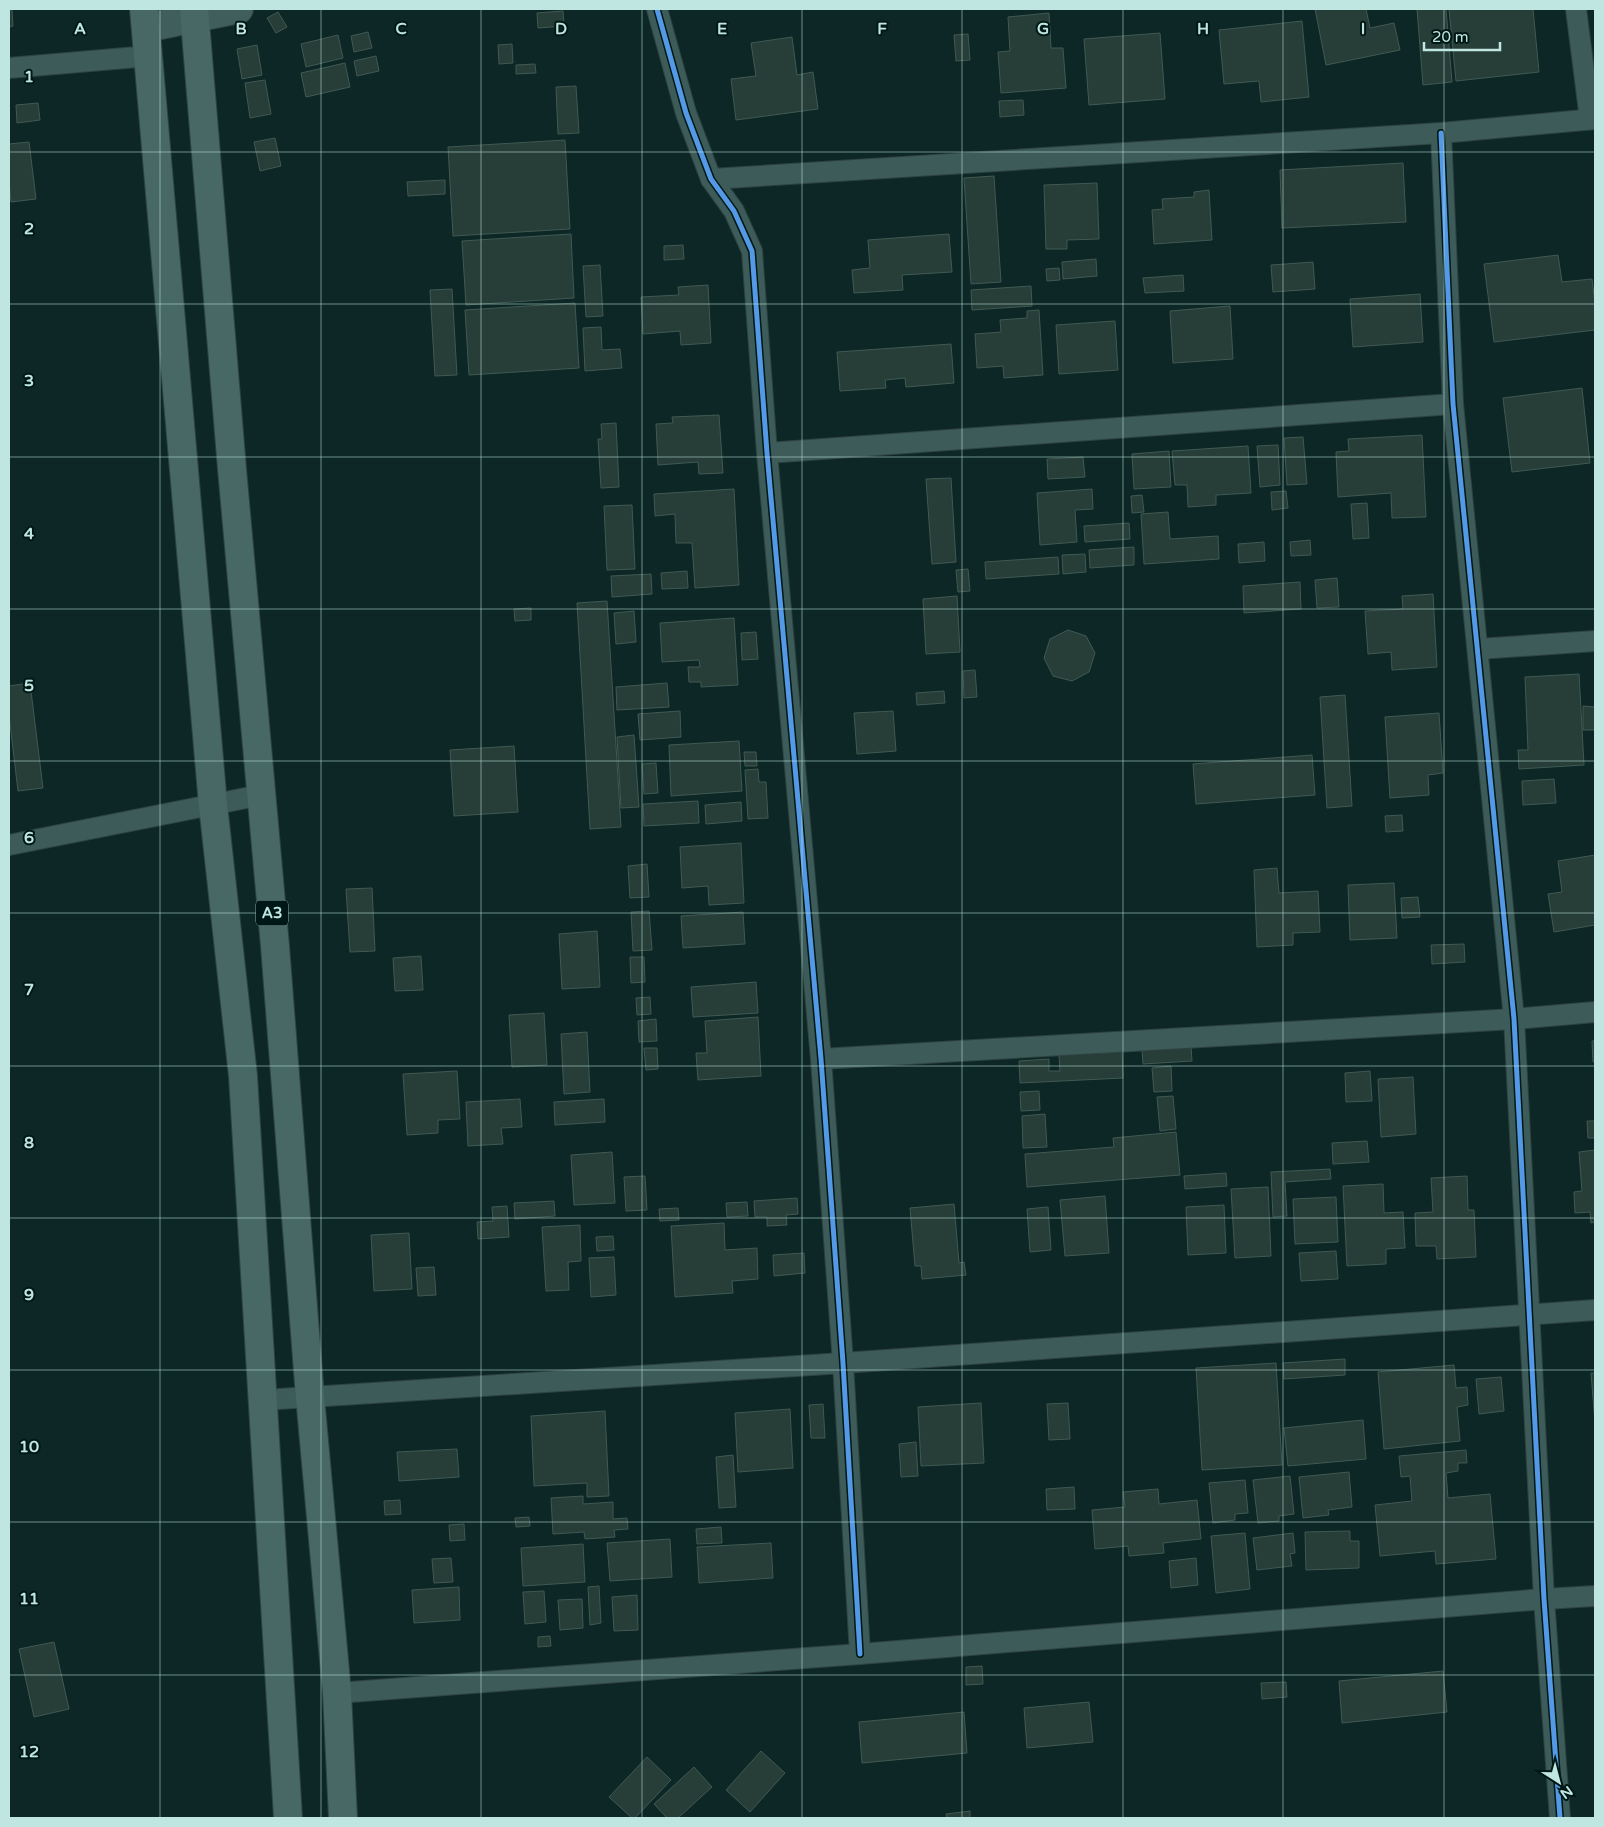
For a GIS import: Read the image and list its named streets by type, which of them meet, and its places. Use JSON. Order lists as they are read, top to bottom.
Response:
{
  "streets": {
    "highway": ["A3"]
  },
  "scale_bar": "20 m",
  "north": "bottom right",
  "grid": {
    "columns": [
      "A",
      "B",
      "C",
      "D",
      "E",
      "F",
      "G",
      "H",
      "I"
    ],
    "rows": [
      "1",
      "2",
      "3",
      "4",
      "5",
      "6",
      "7",
      "8",
      "9",
      "10",
      "11",
      "12"
    ]
  }
}
